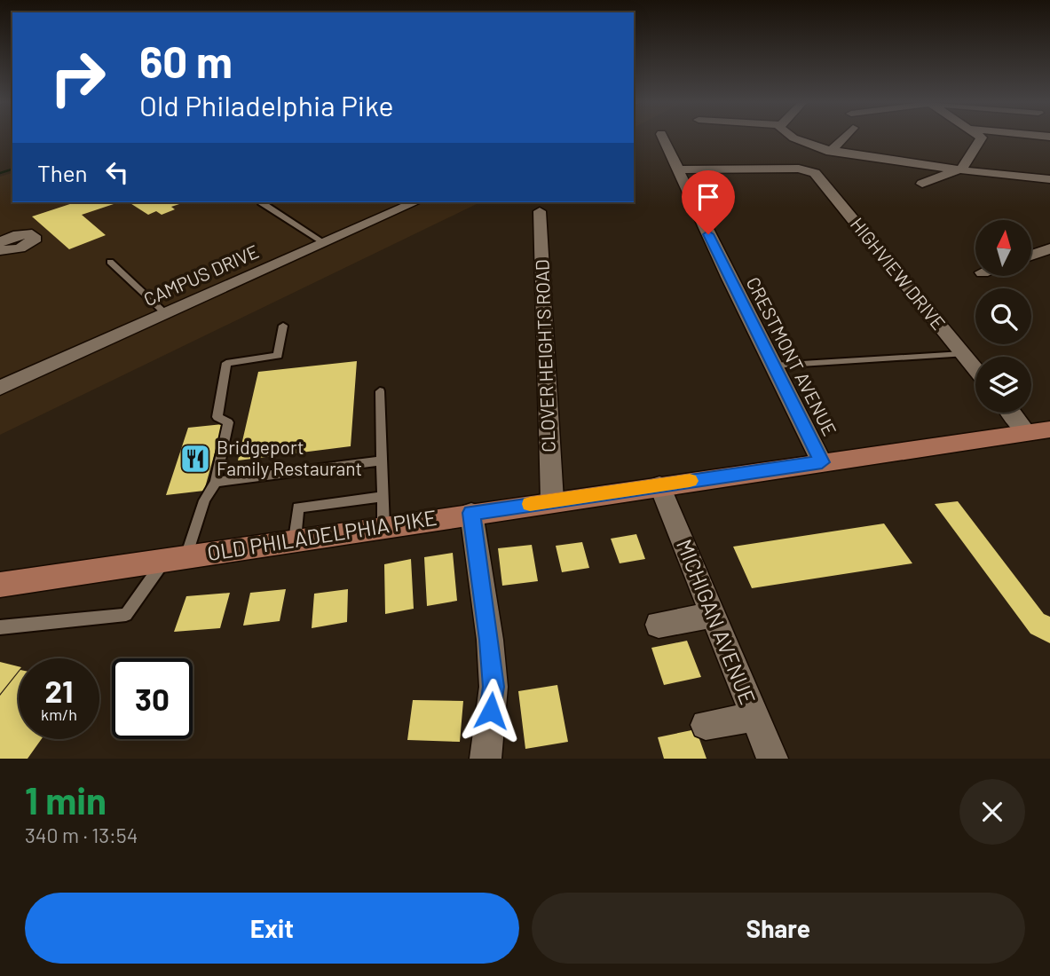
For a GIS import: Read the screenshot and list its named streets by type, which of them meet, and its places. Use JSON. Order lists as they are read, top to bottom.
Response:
{
  "streets": {
    "main road": ["OLD PHILADELPHIA PIKE"],
    "street": [
      "HIGHVIEW DRIVE",
      "CAMPUS DRIVE",
      "CLOVER HEIGHTS ROAD",
      "CRESTMONT AVENUE",
      "MICHIGAN AVENUE"
    ]
  },
  "crossings": [
    ["HIGHVIEW DRIVE", "CRESTMONT AVENUE"],
    ["CLOVER HEIGHTS ROAD", "OLD PHILADELPHIA PIKE"],
    ["CRESTMONT AVENUE", "OLD PHILADELPHIA PIKE"],
    ["OLD PHILADELPHIA PIKE", "MICHIGAN AVENUE"]
  ],
  "places": {
    "restaurant": ["Bridgeport Family Restaurant"]
  },
  "north": "top",
  "page": {
    "turn": ["60 m", "Old Philadelphia Pike"],
    "then": "Then",
    "speed": "21 km/h",
    "limit": "30",
    "heading": ["1 min", "340 m · 13:54"],
    "buttons": ["Exit", "Share"]
  }
}
